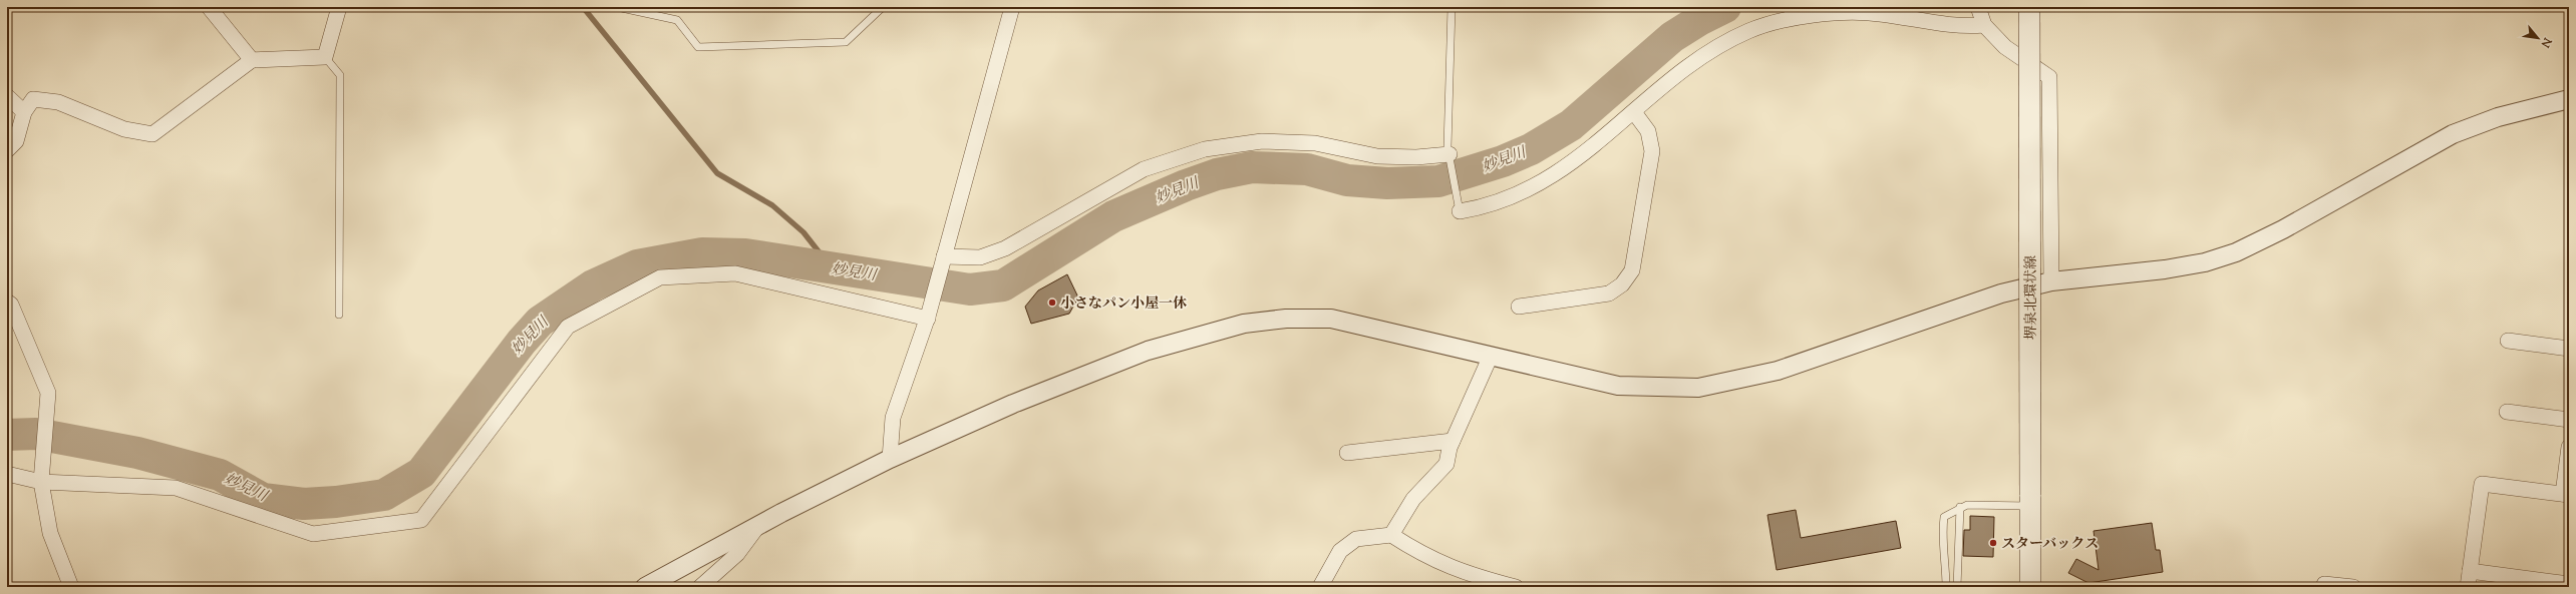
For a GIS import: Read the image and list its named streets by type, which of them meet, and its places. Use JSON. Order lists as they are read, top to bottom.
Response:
{
  "streets": {
    "main road": ["堺泉北環状線"]
  },
  "water": ["妙見川"],
  "places": ["小さなパン小屋一休", "スターバックス"],
  "north": "bottom right"
}
